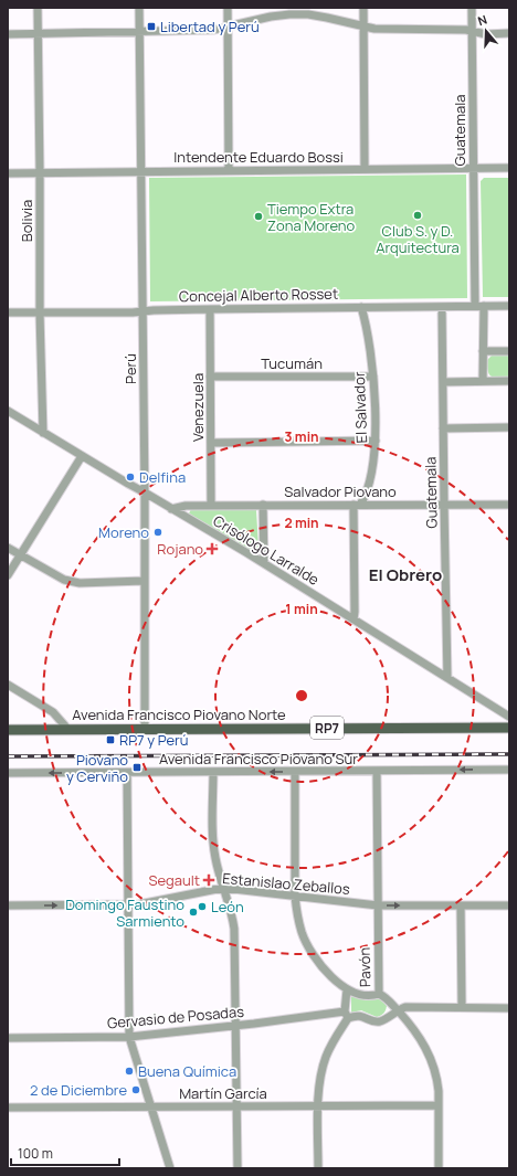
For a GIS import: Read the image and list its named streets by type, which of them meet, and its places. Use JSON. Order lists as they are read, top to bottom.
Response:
{
  "streets": {
    "main road": ["Avenida Francisco Piovano Norte", "RP7"],
    "street": [
      "Guatemala",
      "Intendente Eduardo Bossi",
      "Bolivia",
      "Concejal Alberto Rosset",
      "Tucumán",
      "Perú",
      "Venezuela",
      "El Salvador",
      "Salvador Piovano",
      "Crisólogo Larralde",
      "Avenida Francisco Piovano Sur",
      "Estanislao Zeballos",
      "Pavón",
      "Gervasio de Posadas",
      "Martín García"
    ]
  },
  "crossings": [
    ["Guatemala", "Intendente Eduardo Bossi"],
    ["Guatemala", "Concejal Alberto Rosset"],
    ["Guatemala", "Salvador Piovano"],
    ["Guatemala", "Crisólogo Larralde"],
    ["Intendente Eduardo Bossi", "Bolivia"],
    ["Intendente Eduardo Bossi", "Perú"],
    ["Bolivia", "Concejal Alberto Rosset"],
    ["Bolivia", "Crisólogo Larralde"],
    ["Concejal Alberto Rosset", "Perú"],
    ["Concejal Alberto Rosset", "Venezuela"],
    ["Concejal Alberto Rosset", "El Salvador"],
    ["Tucumán", "Venezuela"],
    ["Tucumán", "El Salvador"],
    ["Perú", "Crisólogo Larralde"],
    ["Perú", "Avenida Francisco Piovano Norte"],
    ["Venezuela", "Salvador Piovano"],
    ["El Salvador", "Salvador Piovano"],
    ["El Salvador", "Crisólogo Larralde"],
    ["Salvador Piovano", "Crisólogo Larralde"],
    ["Avenida Francisco Piovano Sur", "Pavón"],
    ["Estanislao Zeballos", "Pavón"],
    ["Pavón", "Gervasio de Posadas"],
    ["Pavón", "Martín García"]
  ],
  "one_way": ["Avenida Francisco Piovano Sur", "Estanislao Zeballos"],
  "districts": ["El Obrero"],
  "places": {
    "transit": ["Libertad y Perú", "RP7 y Perú", "Piovano y Cerviño"],
    "other": [
      "Club S. y D. Arquitectura",
      "Tiempo Extra Zona Moreno",
      "Delfina",
      "Moreno",
      "León",
      "Domingo Faustino Sarmiento",
      "Buena Química",
      "2 de Diciembre"
    ],
    "health": ["Rojano", "Segault"]
  },
  "scale_bar": "100 m",
  "north": "top",
  "rings": ["3 min", "2 min", "1 min"]
}
